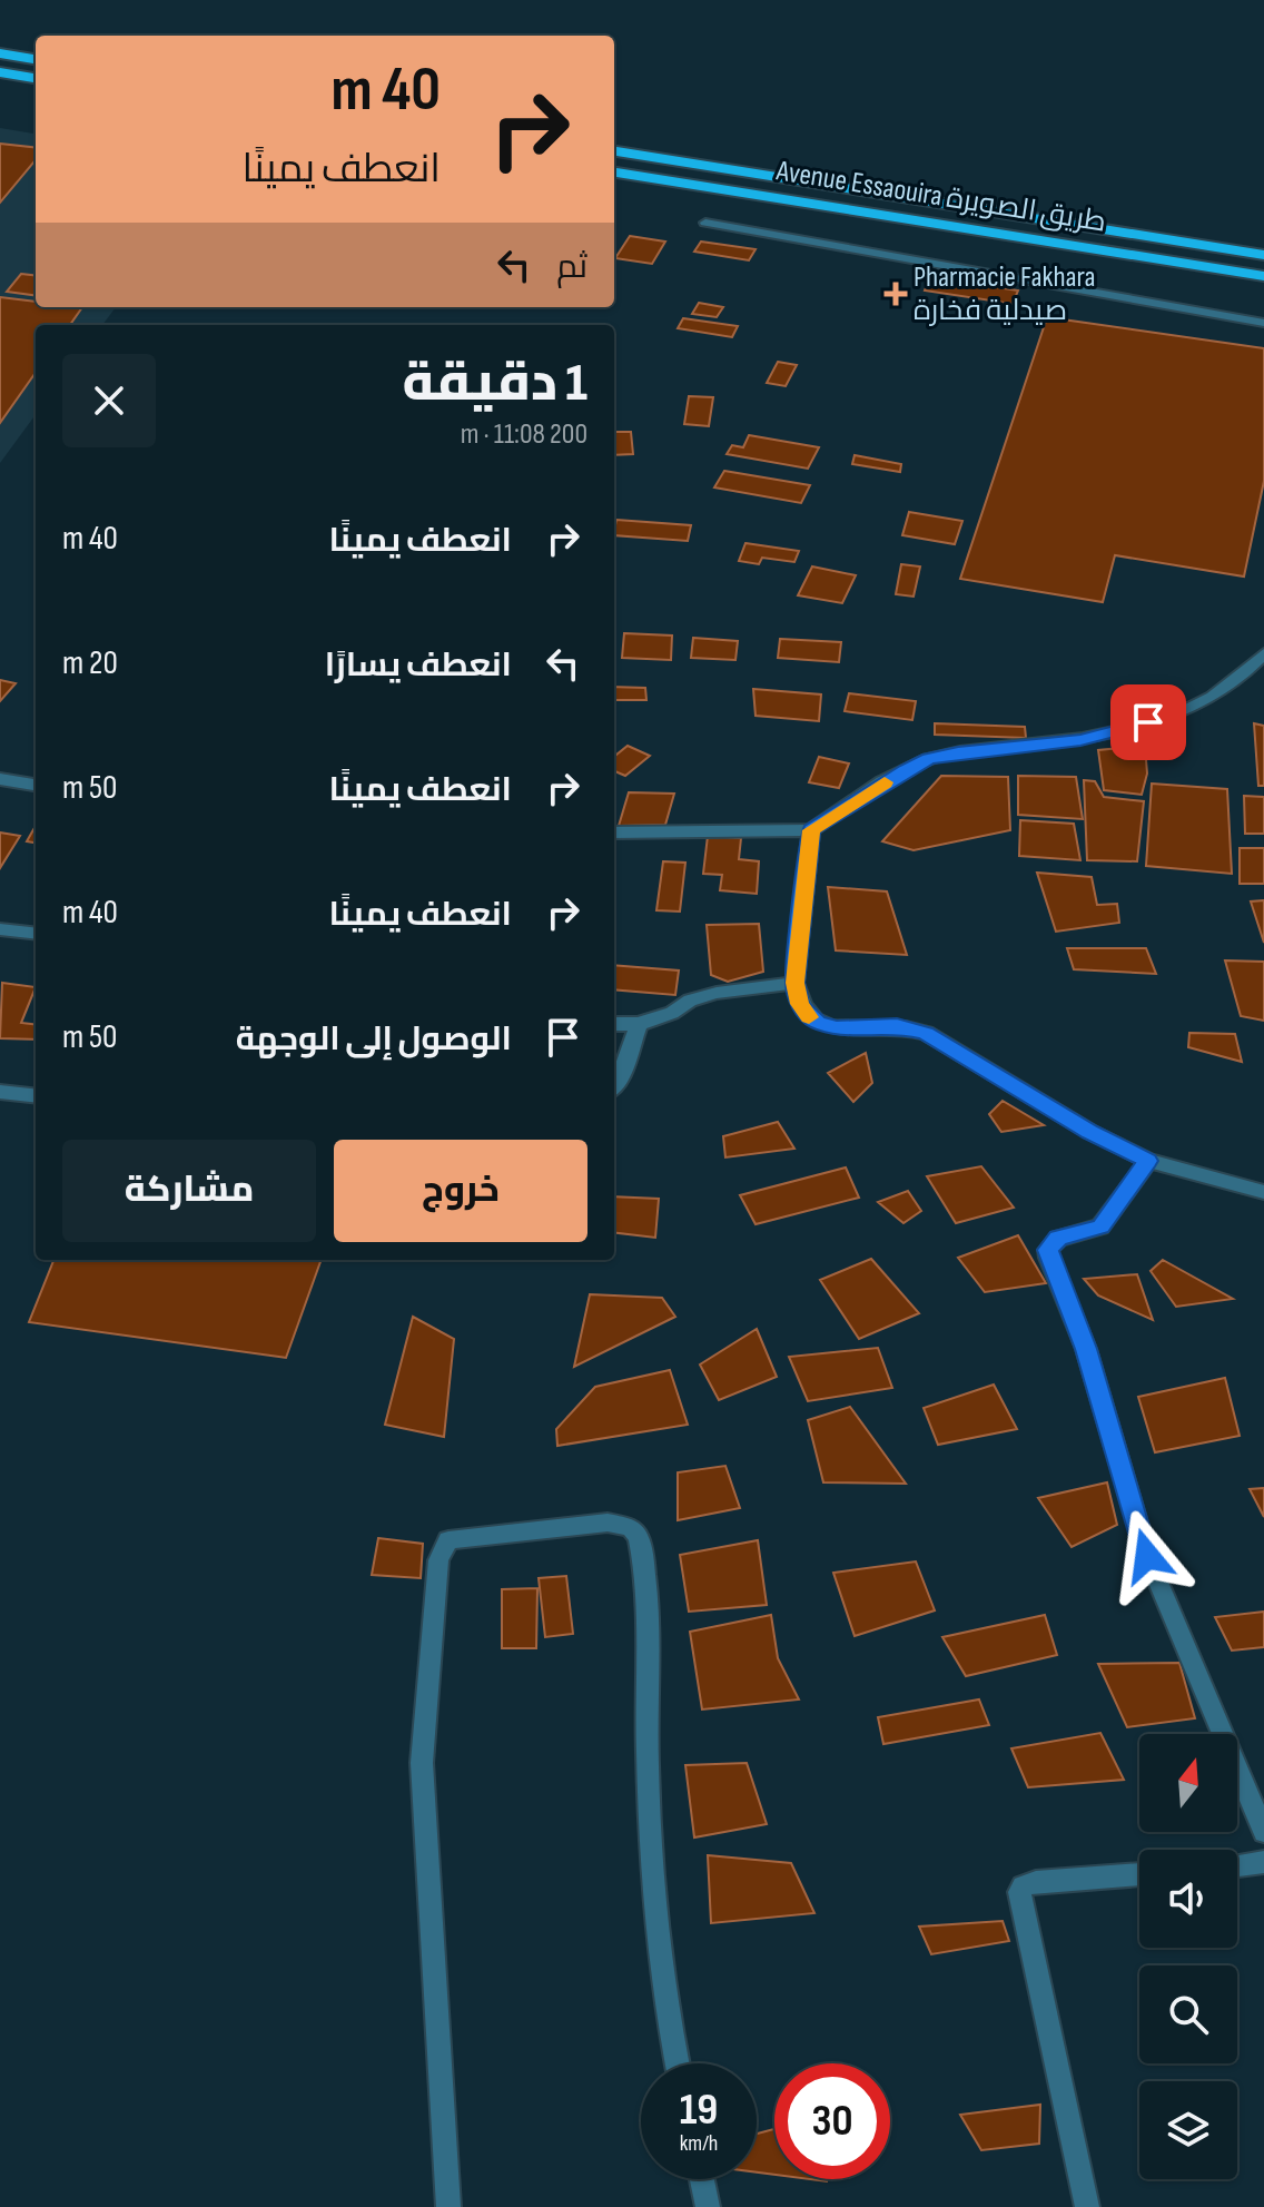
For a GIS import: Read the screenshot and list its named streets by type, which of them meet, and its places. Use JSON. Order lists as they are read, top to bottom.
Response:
{
  "streets": {
    "main road": ["Avenue Essaouira طريق الصويرة"]
  },
  "places": {
    "health": ["Pharmacie Fakhara صيدلية فخارة"]
  },
  "north": "top",
  "page": {
    "turn": ["40 m", "انعطف يمينًا"],
    "then": "ثم",
    "heading": ["1 دقيقة", "200 m · 11:08"],
    "list": [
      {
        "name": "انعطف يمينًا",
        "value": "40 m"
      },
      {
        "name": "انعطف يسارًا",
        "value": "20 m"
      },
      {
        "name": "انعطف يمينًا",
        "value": "50 m"
      },
      {
        "name": "انعطف يمينًا",
        "value": "40 m"
      },
      {
        "name": "الوصول إلى الوجهة",
        "value": "50 m"
      }
    ],
    "buttons": ["خروج", "مشاركة"],
    "speed": "19 km/h",
    "limit": "30"
  }
}
